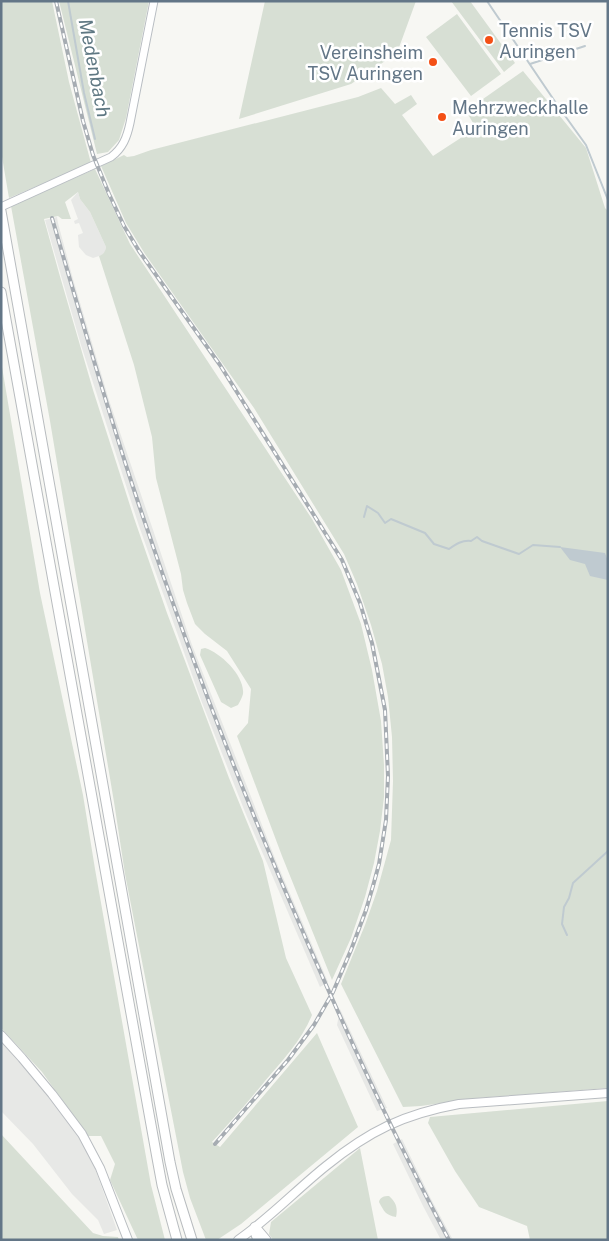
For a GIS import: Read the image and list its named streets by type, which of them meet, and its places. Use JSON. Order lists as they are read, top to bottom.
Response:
{
  "water": ["Medenbach"],
  "places": ["Tennis TSV Auringen", "Vereinsheim TSV Auringen", "Mehrzweckhalle Auringen"]
}
